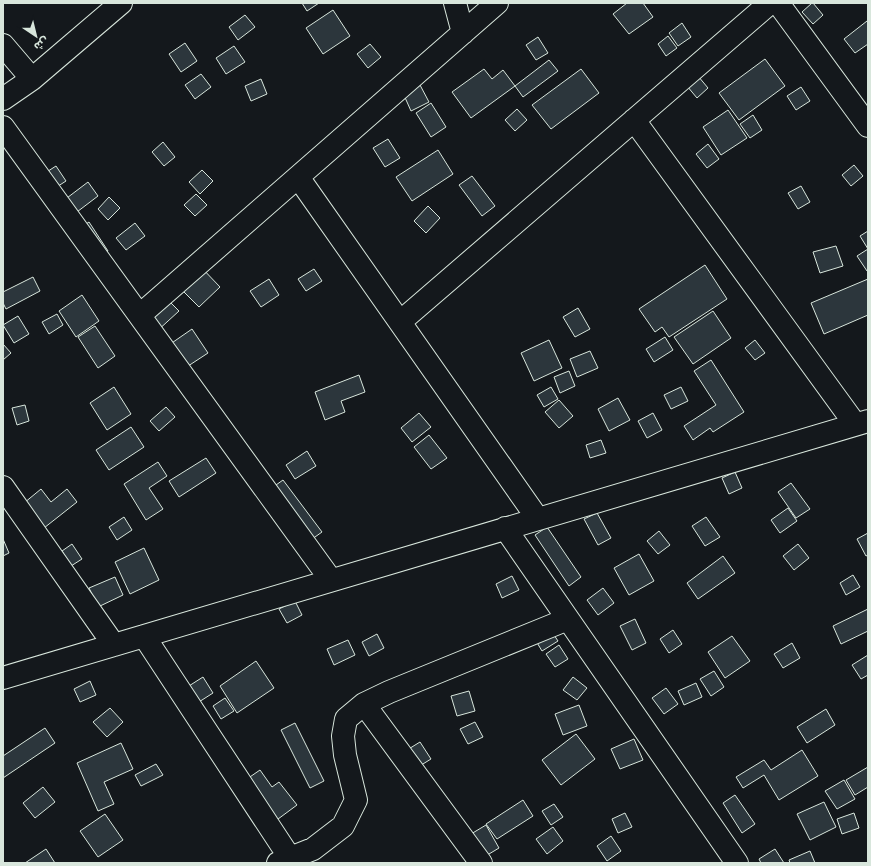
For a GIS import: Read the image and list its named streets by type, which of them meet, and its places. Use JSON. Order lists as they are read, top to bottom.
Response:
{
  "north": "bottom right"
}
